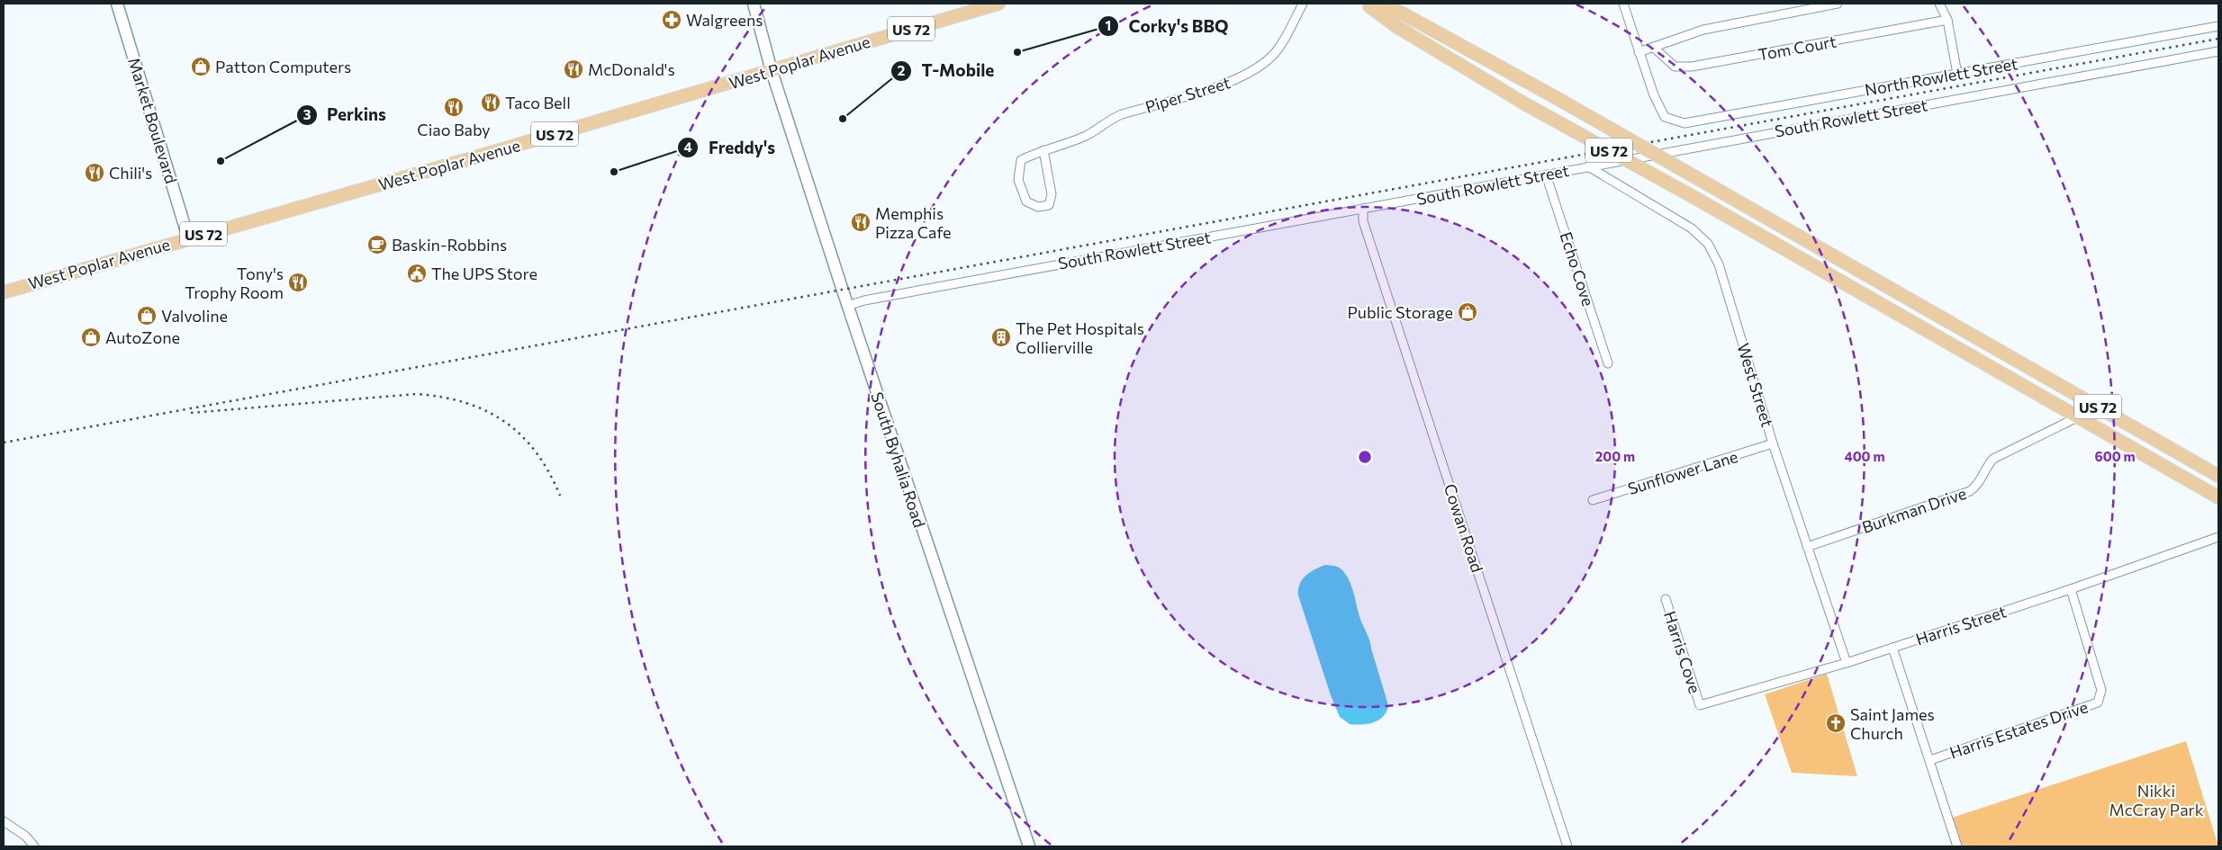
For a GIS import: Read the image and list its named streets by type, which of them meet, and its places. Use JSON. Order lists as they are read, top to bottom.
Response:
{
  "streets": {
    "main road": [
      "US 72",
      "West Poplar Avenue",
      "Market Boulevard",
      "South Byhalia Road"
    ],
    "street": [
      "Tom Court",
      "North Rowlett Street",
      "Piper Street",
      "South Rowlett Street",
      "Echo Cove",
      "West Street",
      "Sunflower Lane",
      "Burkman Drive",
      "Cowan Road",
      "Harris Street",
      "Harris Cove",
      "Harris Estates Drive"
    ]
  },
  "crossings": [
    ["US 72", "Burkman Drive"],
    ["West Poplar Avenue", "Market Boulevard"],
    ["West Poplar Avenue", "South Byhalia Road"],
    ["South Rowlett Street", "Echo Cove"],
    ["South Rowlett Street", "West Street"],
    ["South Rowlett Street", "South Byhalia Road"],
    ["South Rowlett Street", "Cowan Road"],
    ["West Street", "Sunflower Lane"],
    ["West Street", "Burkman Drive"],
    ["West Street", "Harris Street"],
    ["Harris Street", "Harris Cove"],
    ["Harris Street", "Harris Estates Drive"]
  ],
  "parks": ["Nikki McCray Park"],
  "places": {
    "pharmacy": ["Walgreens"],
    "other": [
      "Corky's BBQ",
      "T-Mobile",
      "Perkins",
      "Freddy's"
    ],
    "shop": [
      "Patton Computers",
      "Public Storage",
      "Valvoline",
      "AutoZone"
    ],
    "restaurant": [
      "McDonald's",
      "Taco Bell",
      "Ciao Baby",
      "Chili's",
      "Memphis Pizza Cafe",
      "Tony's Trophy Room"
    ],
    "cafe": ["Baskin-Robbins"],
    "public building": ["The UPS Store"],
    "building": ["The Pet Hospitals Collierville"],
    "church": ["Saint James Church"]
  },
  "rings": ["200 m", "400 m", "600 m"]
}
